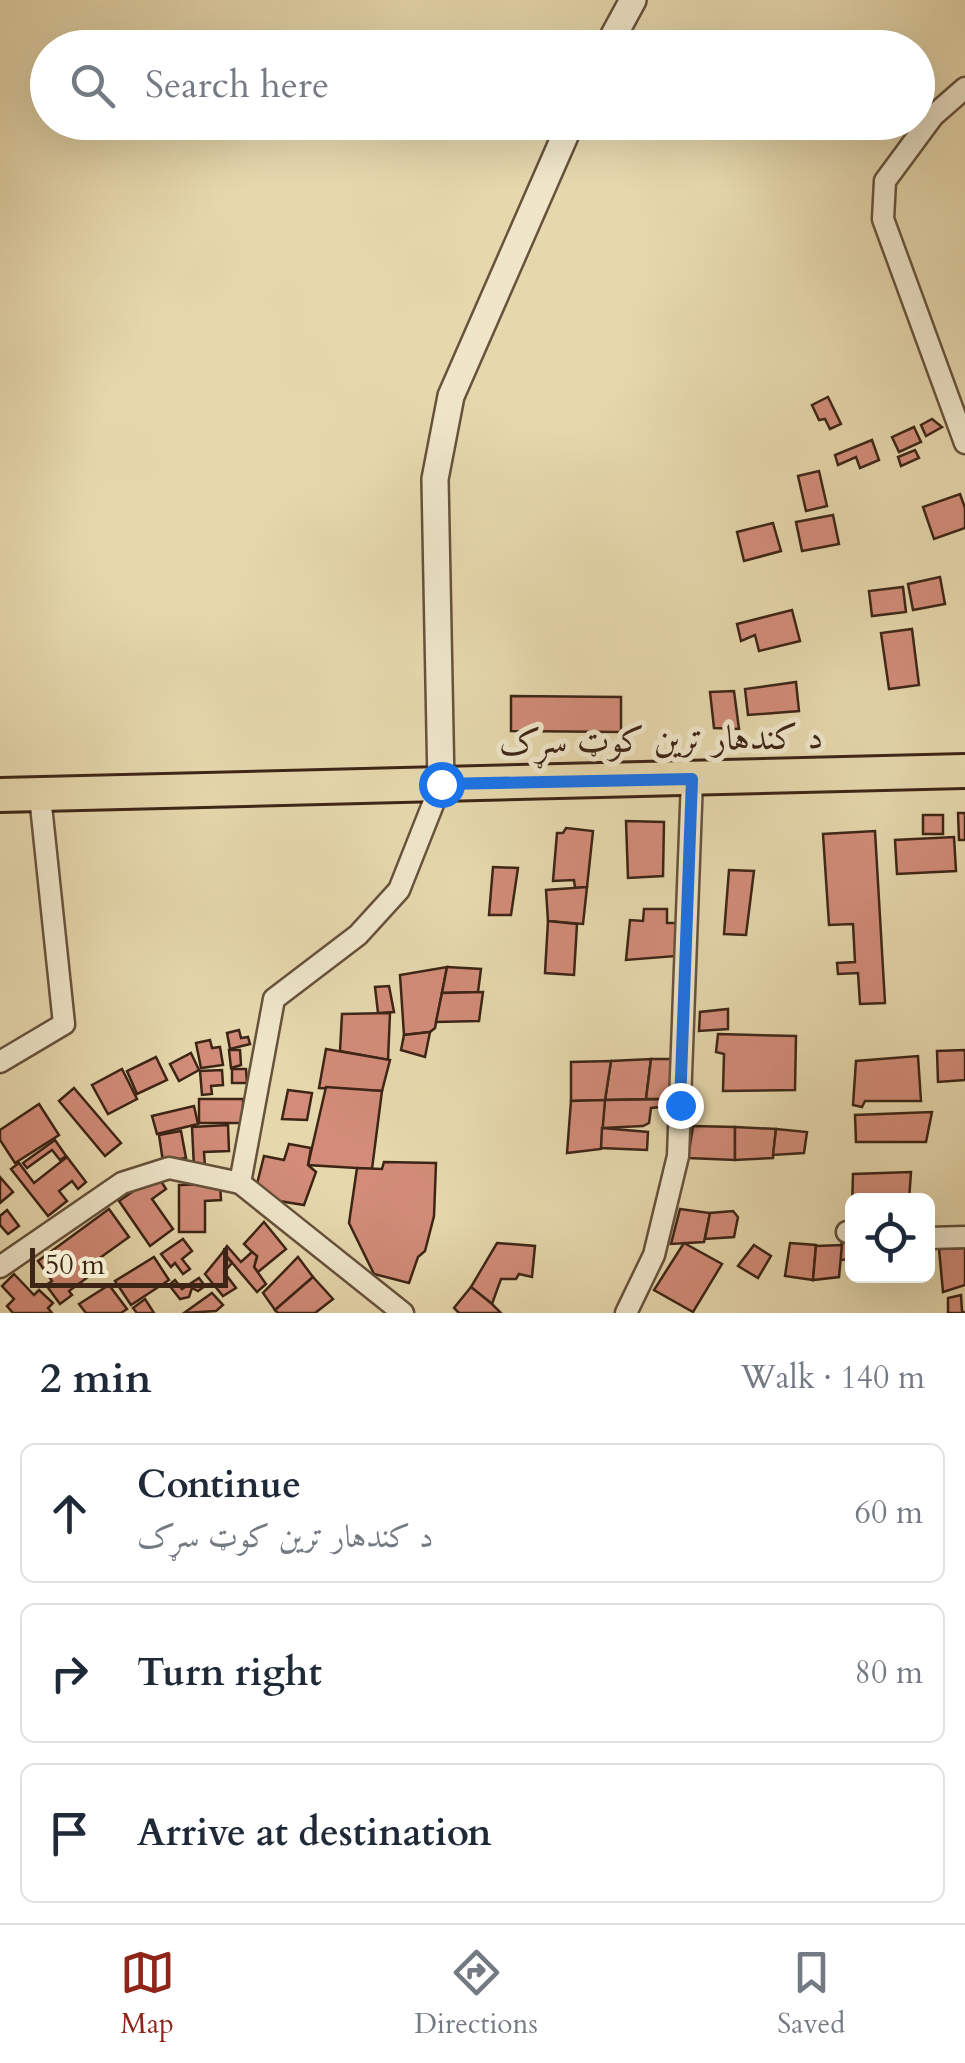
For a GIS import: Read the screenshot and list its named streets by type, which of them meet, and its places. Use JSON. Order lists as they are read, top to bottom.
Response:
{
  "streets": {
    "main road": ["د کندهار ترين کوټ سړک"]
  },
  "scale_bar": "50 m",
  "page": {
    "search": "Search here",
    "scale": "50 m",
    "heading": ["2 min", "Walk · 140 m"],
    "list": [
      ["Continue", "د کندهار ترين کوټ سړک", "60 m"],
      ["Turn right", "80 m"],
      "Arrive at destination"
    ],
    "nav": ["Map", "Directions", "Saved"]
  }
}
